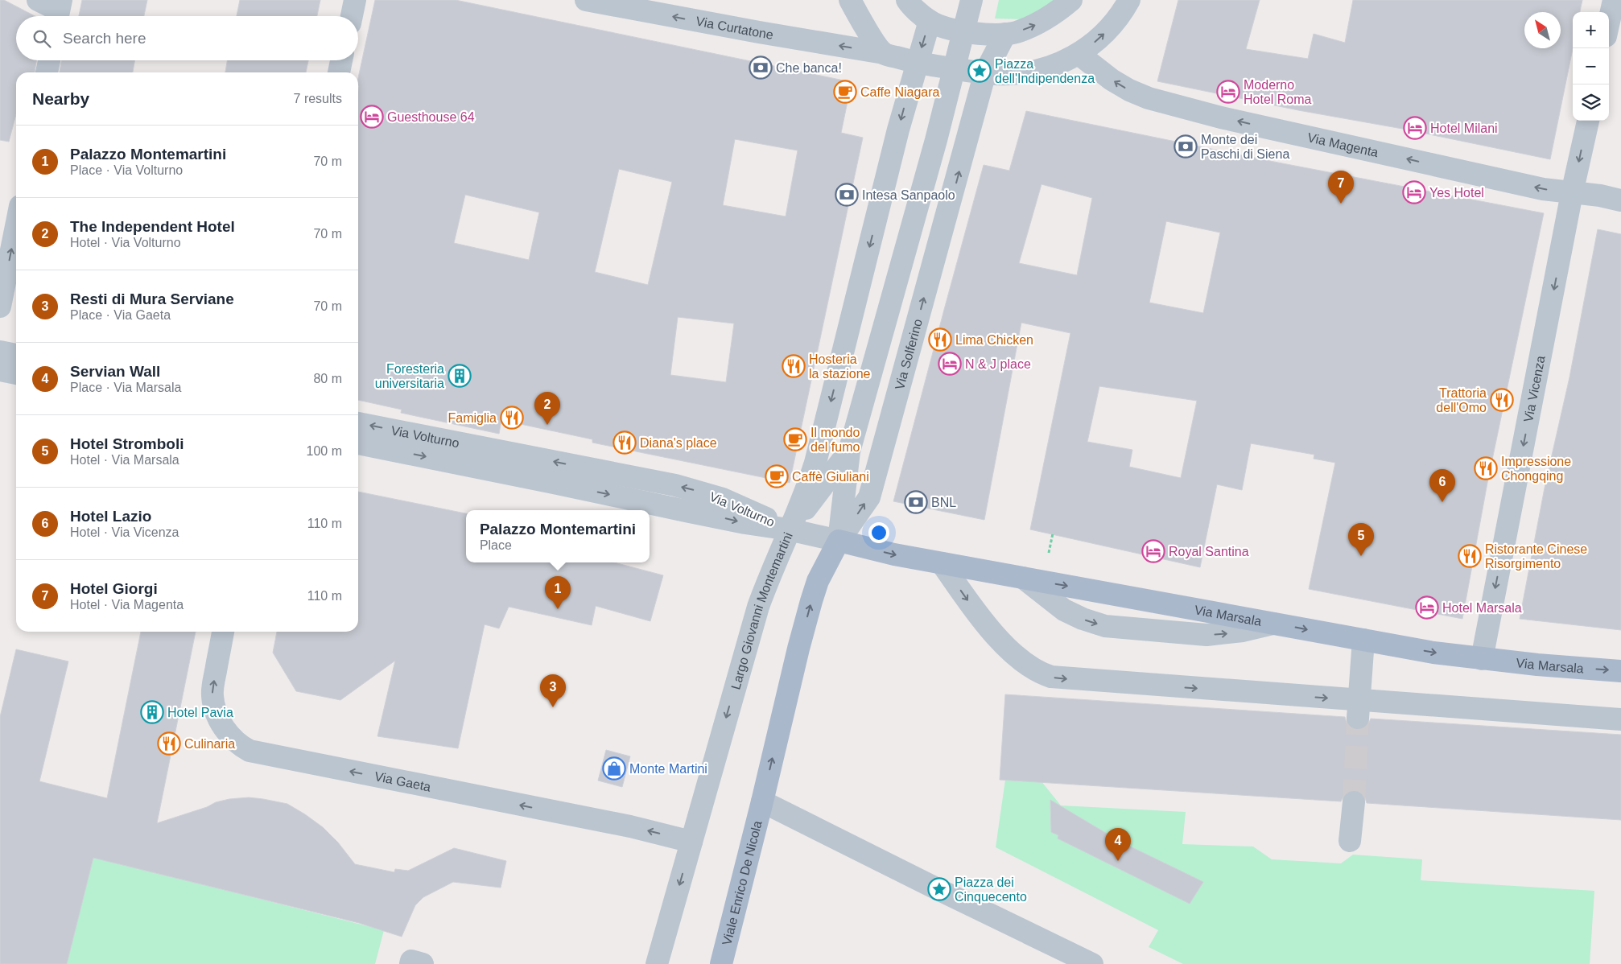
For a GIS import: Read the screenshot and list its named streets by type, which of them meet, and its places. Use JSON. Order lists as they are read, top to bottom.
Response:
{
  "streets": {
    "main road": ["Via Marsala", "Viale Enrico De Nicola"],
    "street": [
      "Via Curtatone",
      "Via Magenta",
      "Via Solferino",
      "Via Vicenza",
      "Via Volturno",
      "Largo Giovanni Montemartini",
      "Via Gaeta"
    ]
  },
  "crossings": [
    ["Via Magenta", "Via Vicenza"],
    ["Via Solferino", "Largo Giovanni Montemartini"],
    ["Via Solferino", "Via Marsala"],
    ["Via Vicenza", "Via Marsala"],
    ["Via Volturno", "Largo Giovanni Montemartini"],
    ["Largo Giovanni Montemartini", "Via Marsala"],
    ["Largo Giovanni Montemartini", "Via Gaeta"]
  ],
  "one_way": [
    "Via Curtatone",
    "Via Magenta",
    "Via Vicenza",
    "Largo Giovanni Montemartini",
    "Via Marsala",
    "Via Gaeta"
  ],
  "places": {
    "bank": [
      "Che banca!",
      "Monte dei Paschi di Siena",
      "Intesa Sanpaolo",
      "BNL"
    ],
    "place": ["Piazza dell'Indipendenza", "Piazza dei Cinquecento"],
    "cafe": ["Caffe Niagara", "Il mondo del fumo", "Caffè Giuliani"],
    "hotel": [
      "Moderno Hotel Roma",
      "Guesthouse 64",
      "Hotel Milani",
      "Yes Hotel",
      "N & J place",
      "Royal Santina",
      "Hotel Marsala"
    ],
    "restaurant": [
      "Lima Chicken",
      "Hosteria la stazione",
      "Trattoria dell'Omo",
      "Famiglia",
      "Diana's place",
      "Impressione Chongqing",
      "Ristorante Cinese Risorgimento",
      "Culinaria"
    ],
    "building": ["Foresteria universitaria", "Hotel Pavia"],
    "shop": ["Monte Martini"]
  },
  "north": "top left",
  "page": {
    "map_buttons": ["+", "−"],
    "search": "Search here",
    "heading": ["Nearby", "7 results"],
    "list": [
      {
        "mark": "1",
        "name": "Palazzo Montemartini",
        "note": "Place · Via Volturno",
        "value": "70 m"
      },
      {
        "mark": "2",
        "name": "The Independent Hotel",
        "note": "Hotel · Via Volturno",
        "value": "70 m"
      },
      {
        "mark": "3",
        "name": "Resti di Mura Serviane",
        "note": "Place · Via Gaeta",
        "value": "70 m"
      },
      {
        "mark": "4",
        "name": "Servian Wall",
        "note": "Place · Via Marsala",
        "value": "80 m"
      },
      {
        "mark": "5",
        "name": "Hotel Stromboli",
        "note": "Hotel · Via Marsala",
        "value": "100 m"
      },
      {
        "mark": "6",
        "name": "Hotel Lazio",
        "note": "Hotel · Via Vicenza",
        "value": "110 m"
      },
      {
        "mark": "7",
        "name": "Hotel Giorgi",
        "note": "Hotel · Via Magenta",
        "value": "110 m"
      }
    ],
    "pins": [
      "7",
      "2",
      "6",
      "5",
      "1",
      "3",
      "4"
    ],
    "popup": ["Palazzo Montemartini", "Place"]
  }
}
